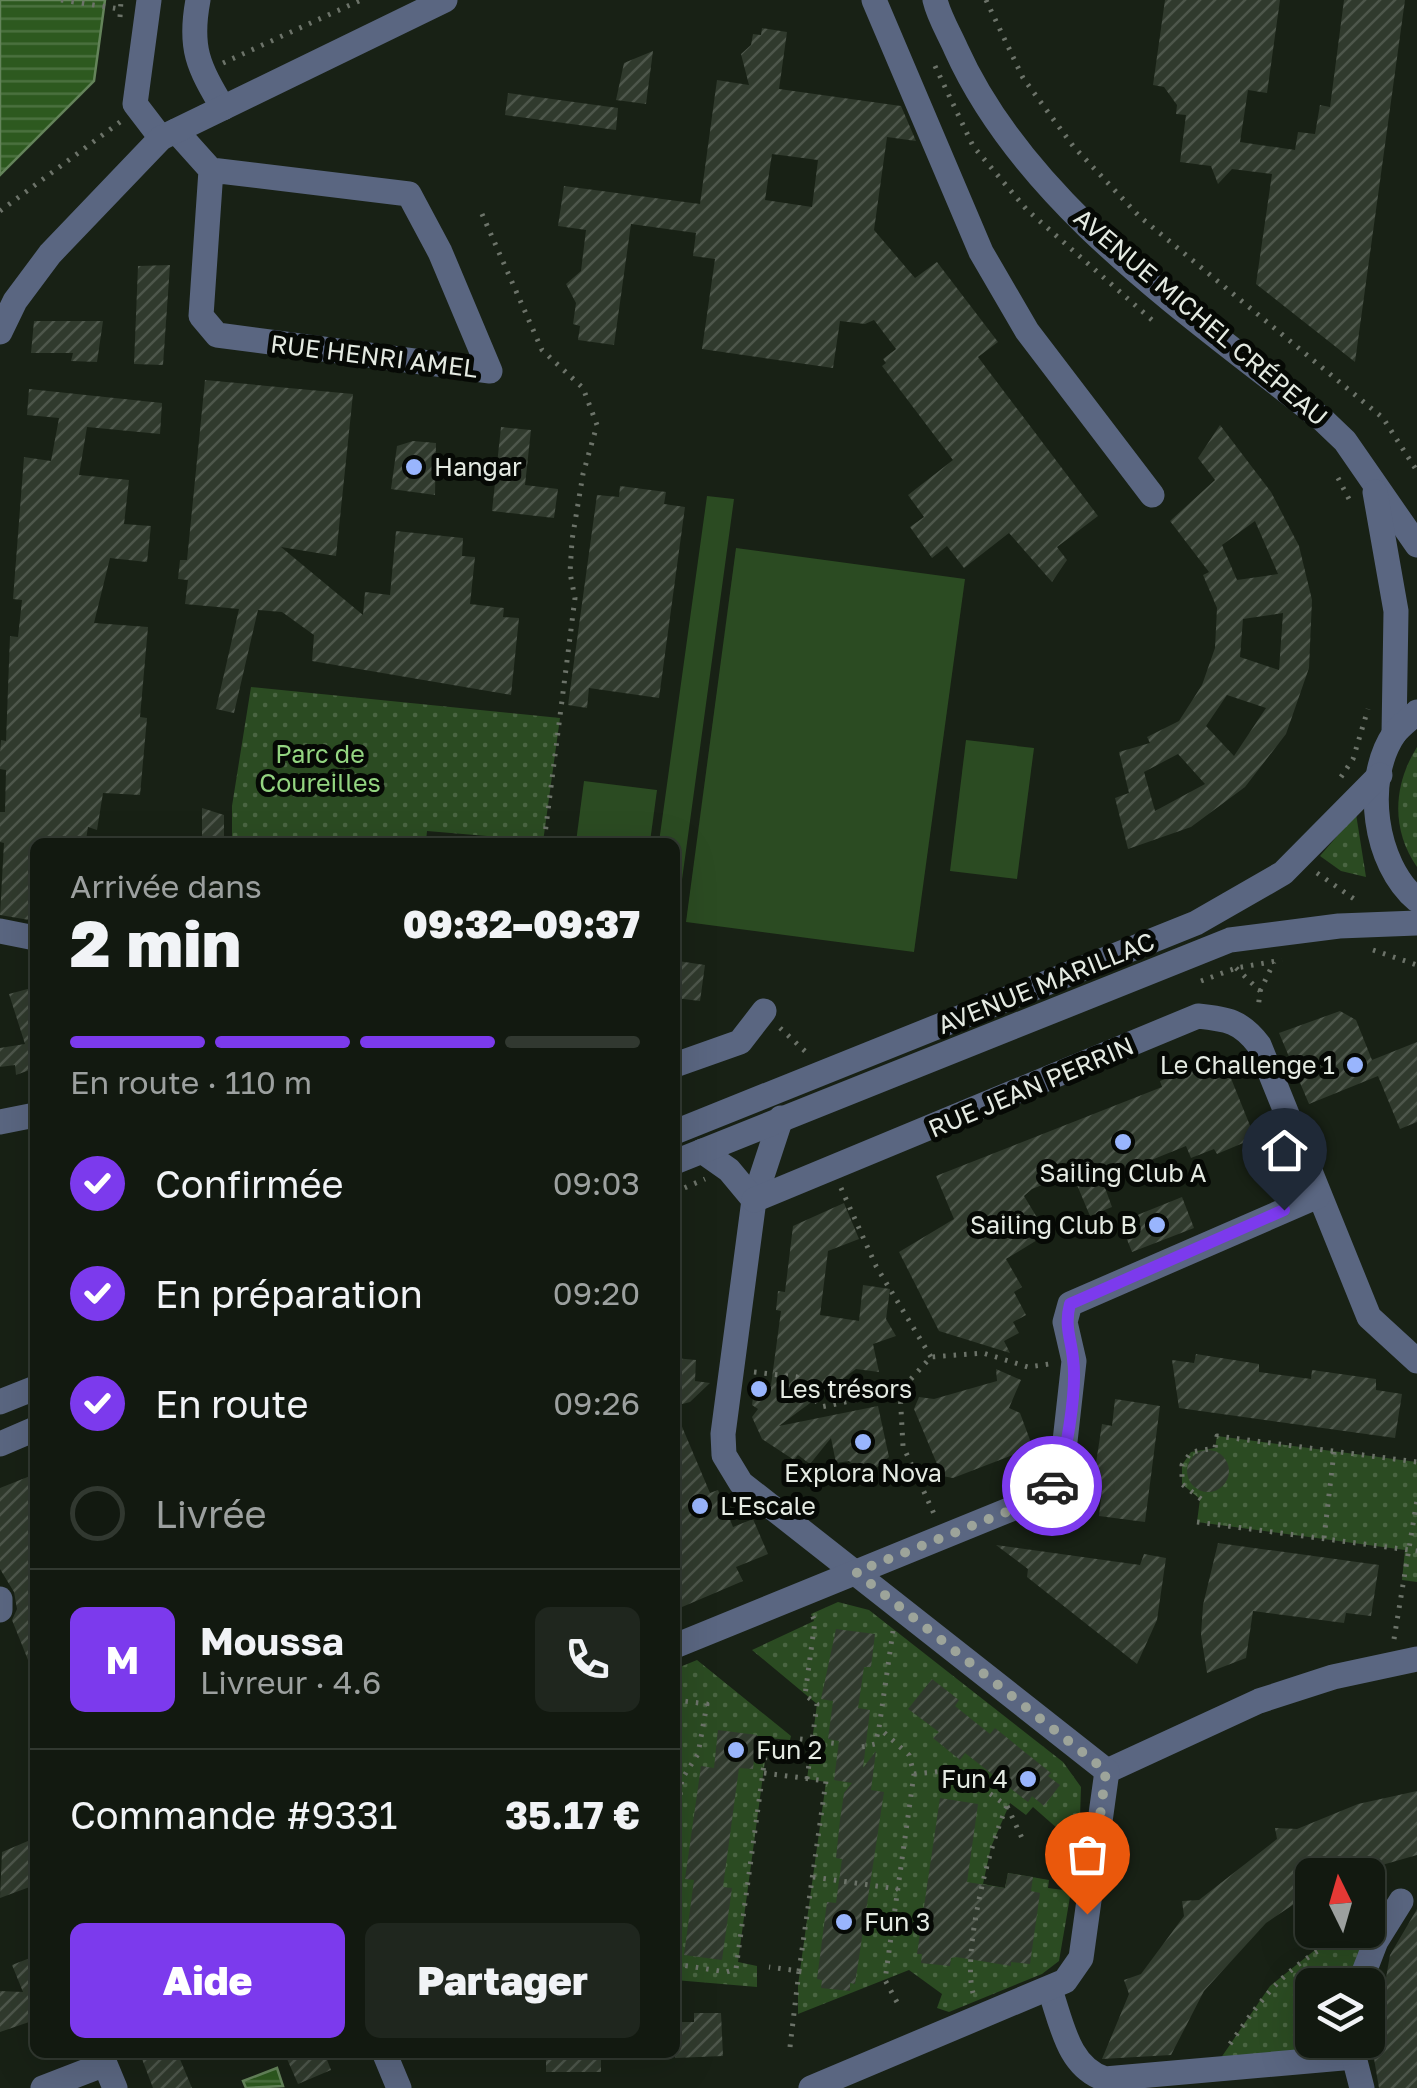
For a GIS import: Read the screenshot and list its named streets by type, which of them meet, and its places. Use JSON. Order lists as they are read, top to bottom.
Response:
{
  "streets": {
    "street": [
      "AVENUE MICHEL CRÉPEAU",
      "RUE HENRI AMEL",
      "AVENUE MARILLAC",
      "RUE JEAN PERRIN"
    ]
  },
  "parks": ["Parc de Coureilles"],
  "places": [
    "Hangar",
    "Le Challenge 1",
    "Sailing Club A",
    "Sailing Club B",
    "Les trésors",
    "Explora Nova",
    "L'Escale",
    "Fun 2",
    "Fun 4",
    "Fun 3"
  ],
  "north": "top",
  "page": {
    "heading": ["2 min", "Arrivée dans", "09:32–09:37"],
    "panel": [
      "Moussa",
      "Livreur · 4.6",
      "Commande #9331",
      "35.17 €"
    ],
    "bar": "En route · 110 m",
    "list": [
      ["Confirmée", "09:03"],
      ["En préparation", "09:20"],
      ["En route", "09:26"],
      "Livrée"
    ],
    "round": "M",
    "buttons": ["Aide", "Partager"]
  }
}
